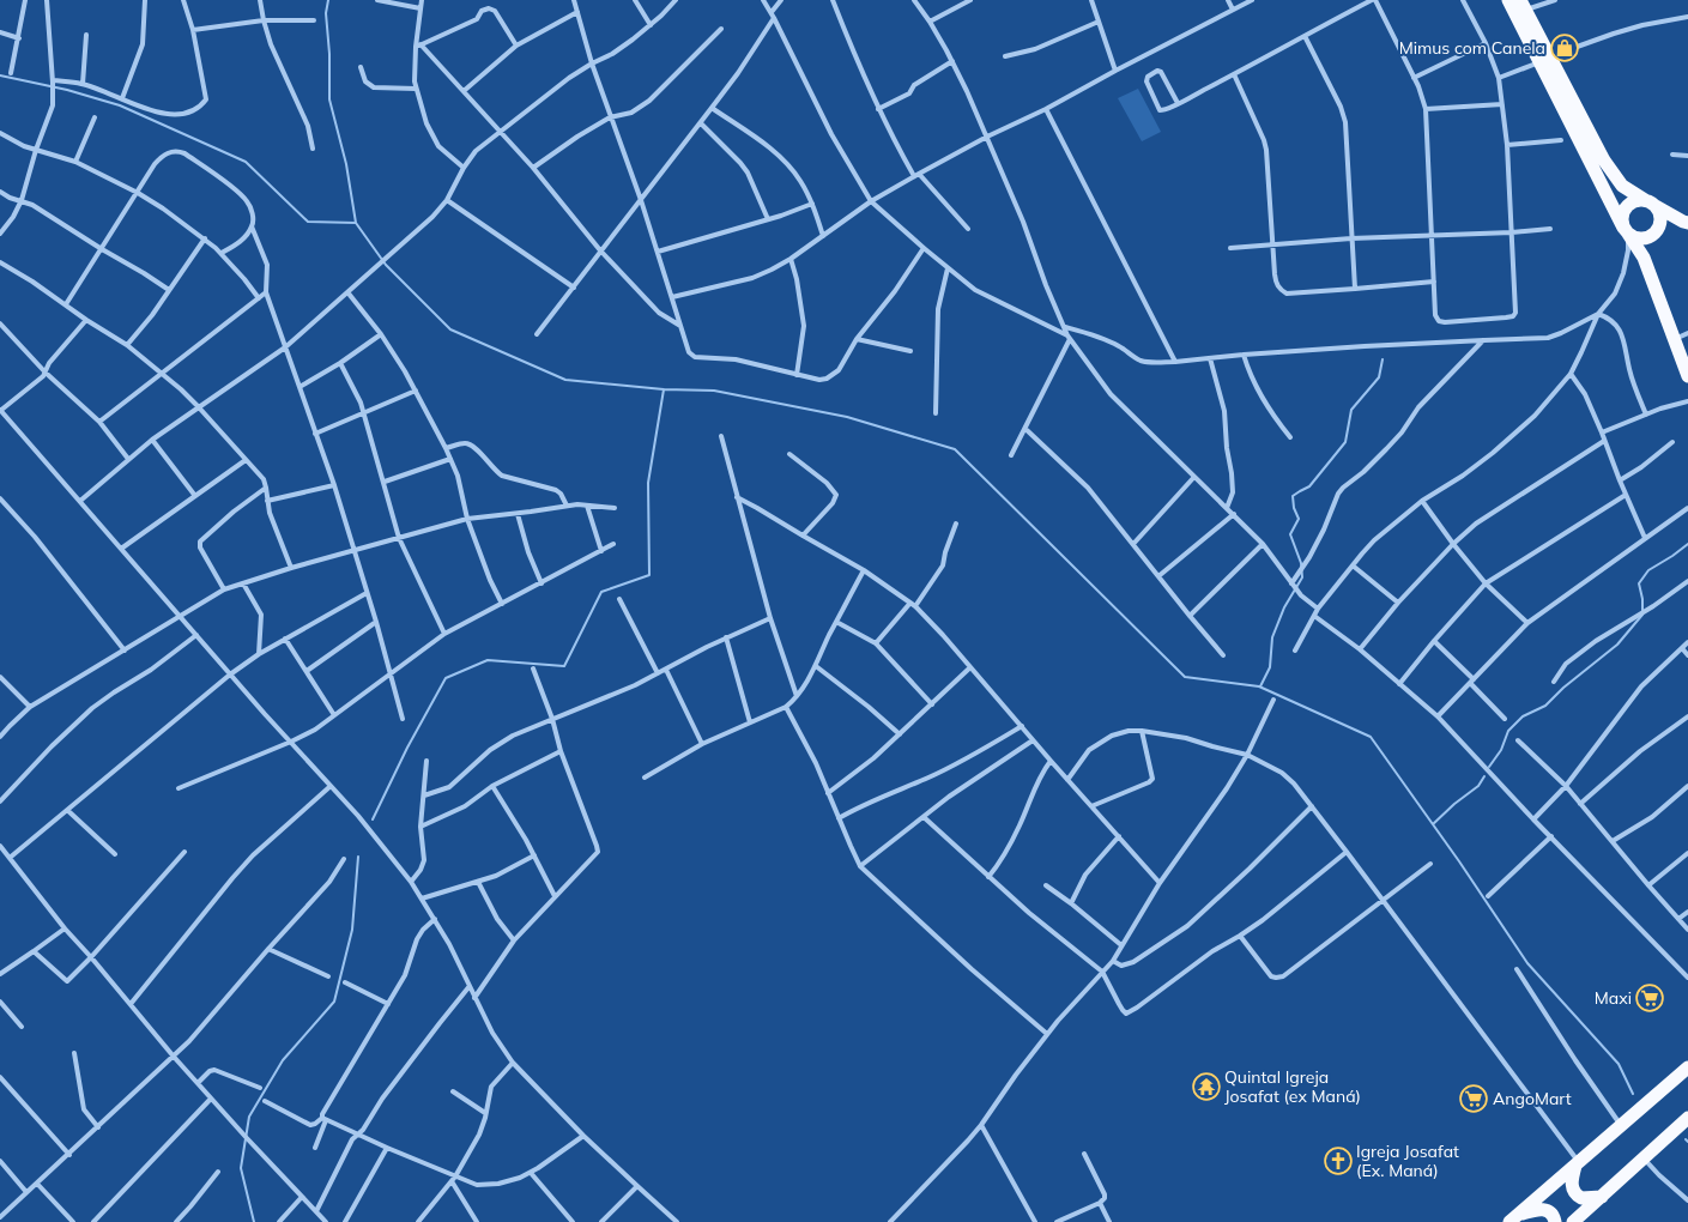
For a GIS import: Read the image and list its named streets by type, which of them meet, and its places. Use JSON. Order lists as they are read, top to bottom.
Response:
{
  "places": {
    "shop": ["Mimus com Canela"],
    "supermarket": ["Maxi", "AngoMart"],
    "temple": ["Quintal Igreja Josafat (ex Maná)"],
    "church": ["Igreja Josafat (Ex. Maná)"]
  }
}
